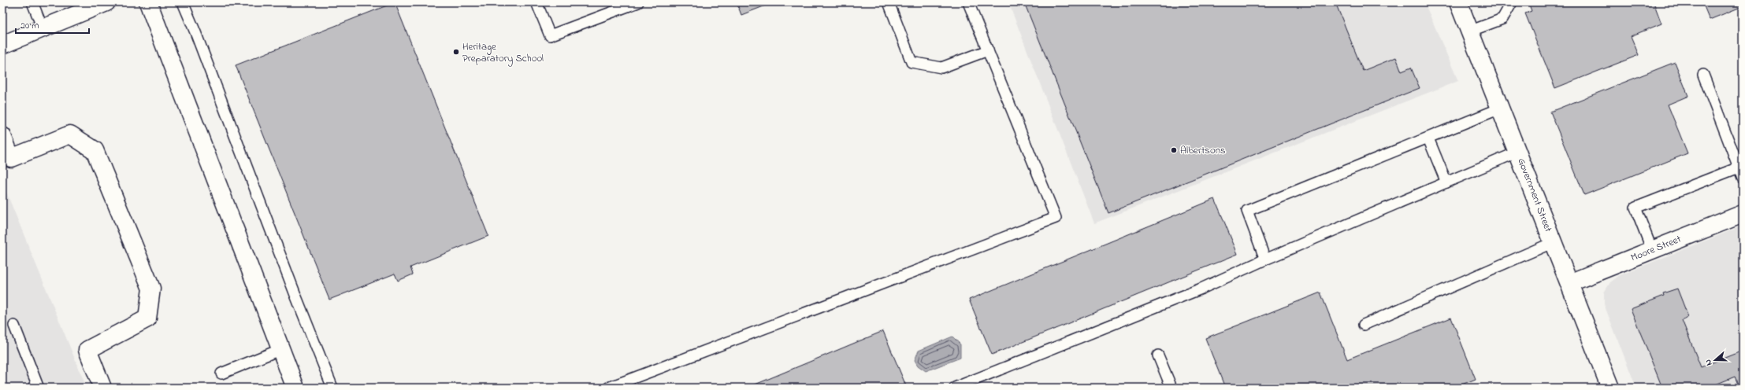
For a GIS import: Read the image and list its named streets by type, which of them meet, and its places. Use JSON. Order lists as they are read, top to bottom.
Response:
{
  "streets": {
    "street": ["Government Street", "Moore Street"]
  },
  "crossings": [
    ["Government Street", "Moore Street"]
  ],
  "places": ["Heritage Preparatory School", "Albertsons"],
  "scale_bar": "20 m",
  "north": "left"
}
